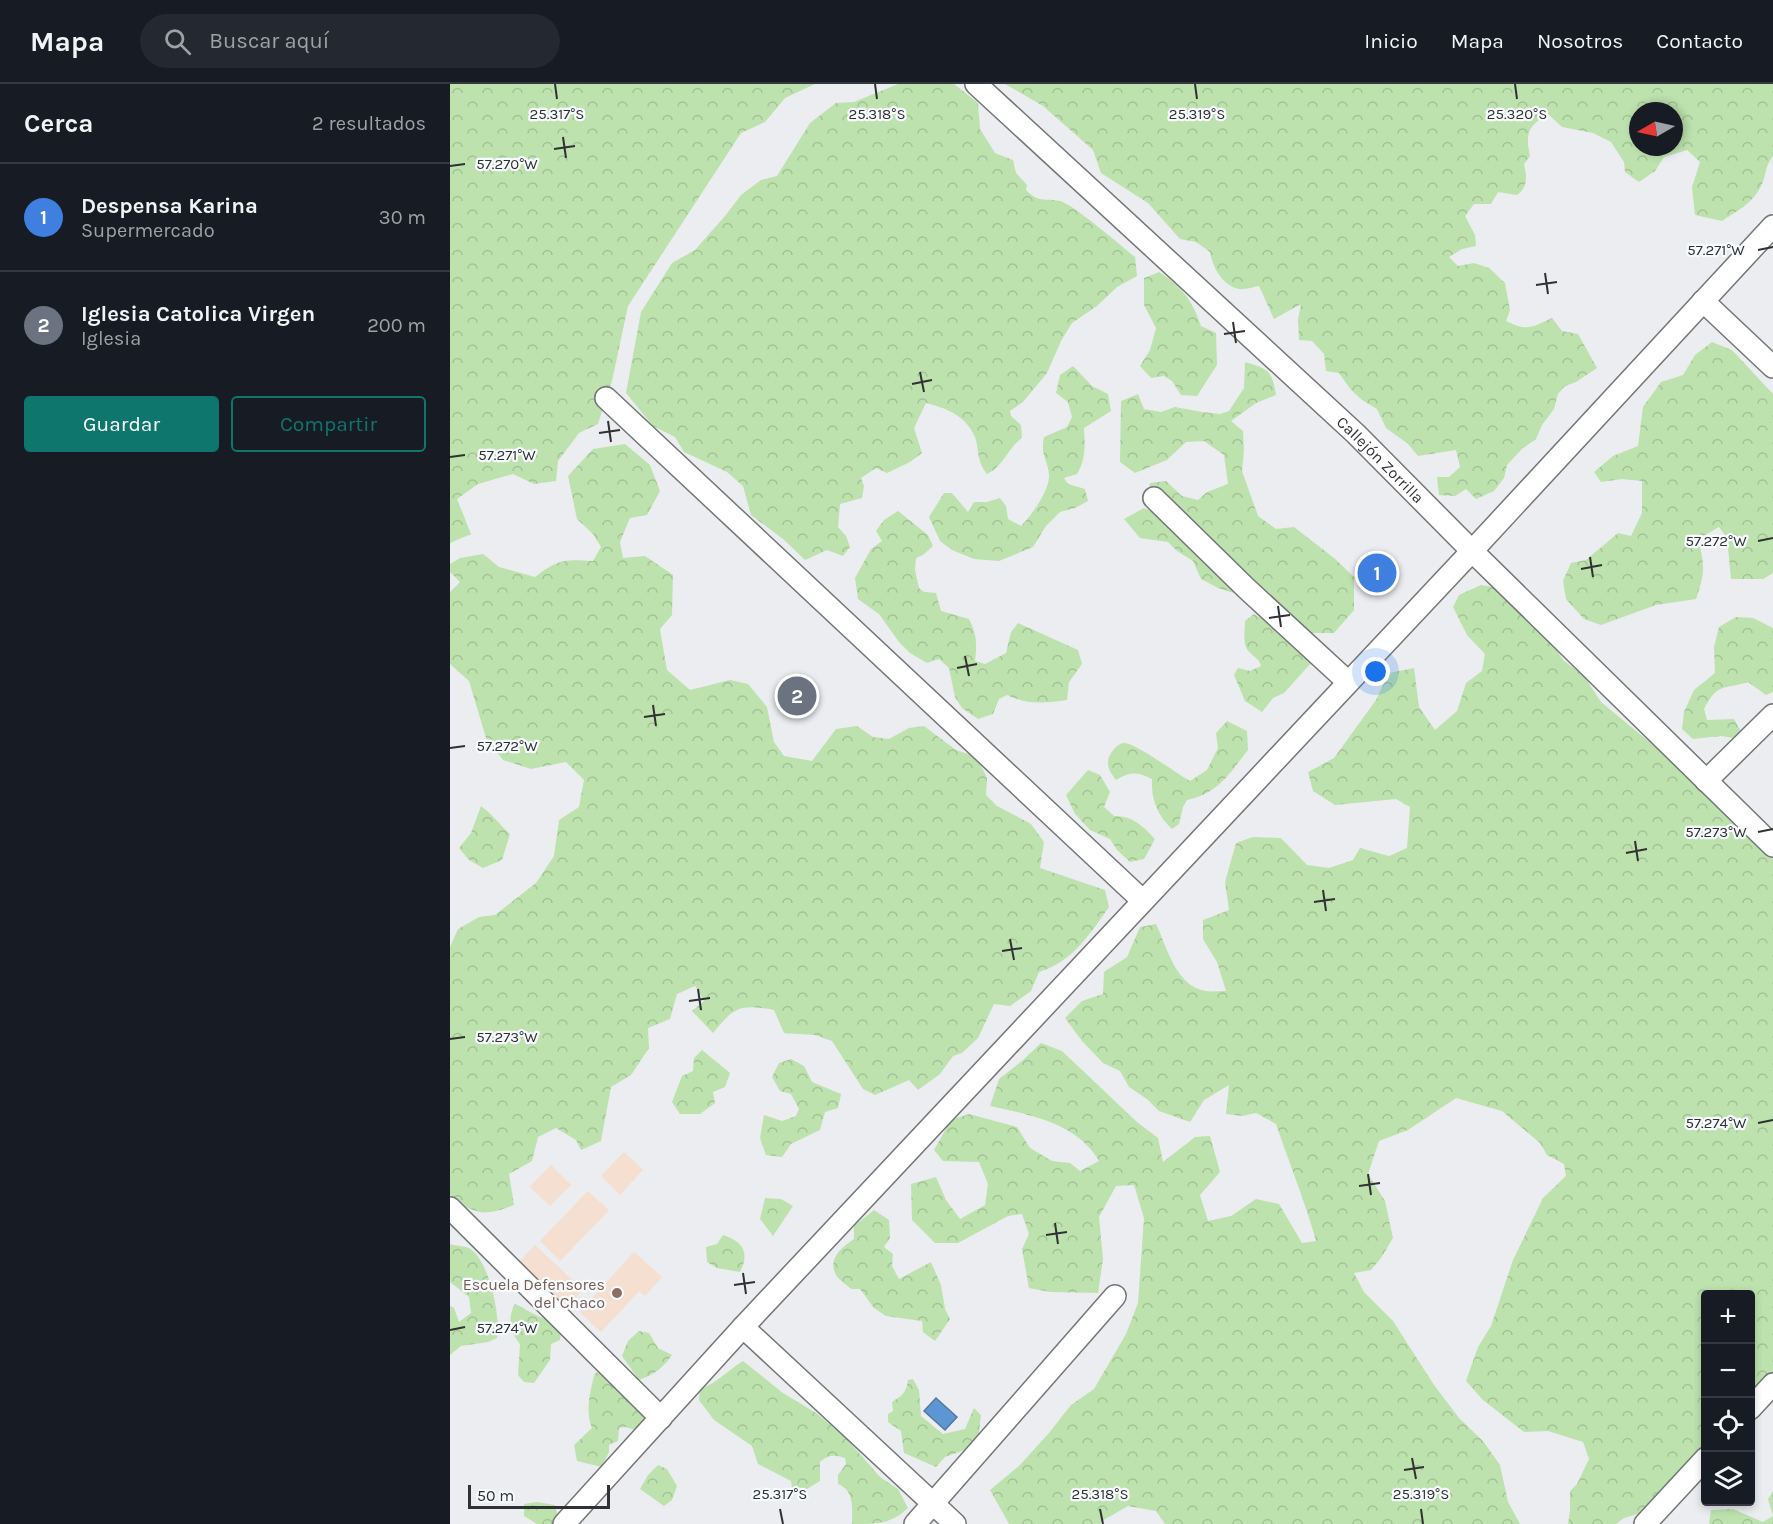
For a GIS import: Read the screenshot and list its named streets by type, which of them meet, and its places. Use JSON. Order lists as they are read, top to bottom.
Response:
{
  "streets": {
    "street": ["Callejón Zorrilla"]
  },
  "places": ["Escuela Defensores del Chaco"],
  "scale_bar": "50 m",
  "north": "left",
  "page": {
    "header": "Mapa",
    "search": "Buscar aquí",
    "nav": [
      "Inicio",
      "Mapa",
      "Nosotros",
      "Contacto"
    ],
    "heading": ["Cerca", "2 resultados"],
    "list": [
      {
        "mark": "1",
        "name": "Despensa Karina",
        "note": "Supermercado",
        "value": "30 m"
      },
      {
        "mark": "2",
        "name": "Iglesia Catolica Virgen",
        "note": "Iglesia",
        "value": "200 m"
      }
    ],
    "buttons": ["Guardar", "Compartir"],
    "pins": ["1", "2"],
    "map_buttons": ["+", "−"],
    "scale": "50 m"
  },
  "coordinates": [
    "25.317°S",
    "25.318°S",
    "25.319°S",
    "25.320°S",
    "57.270°W",
    "57.271°W",
    "57.272°W",
    "57.273°W",
    "57.274°W"
  ]
}
